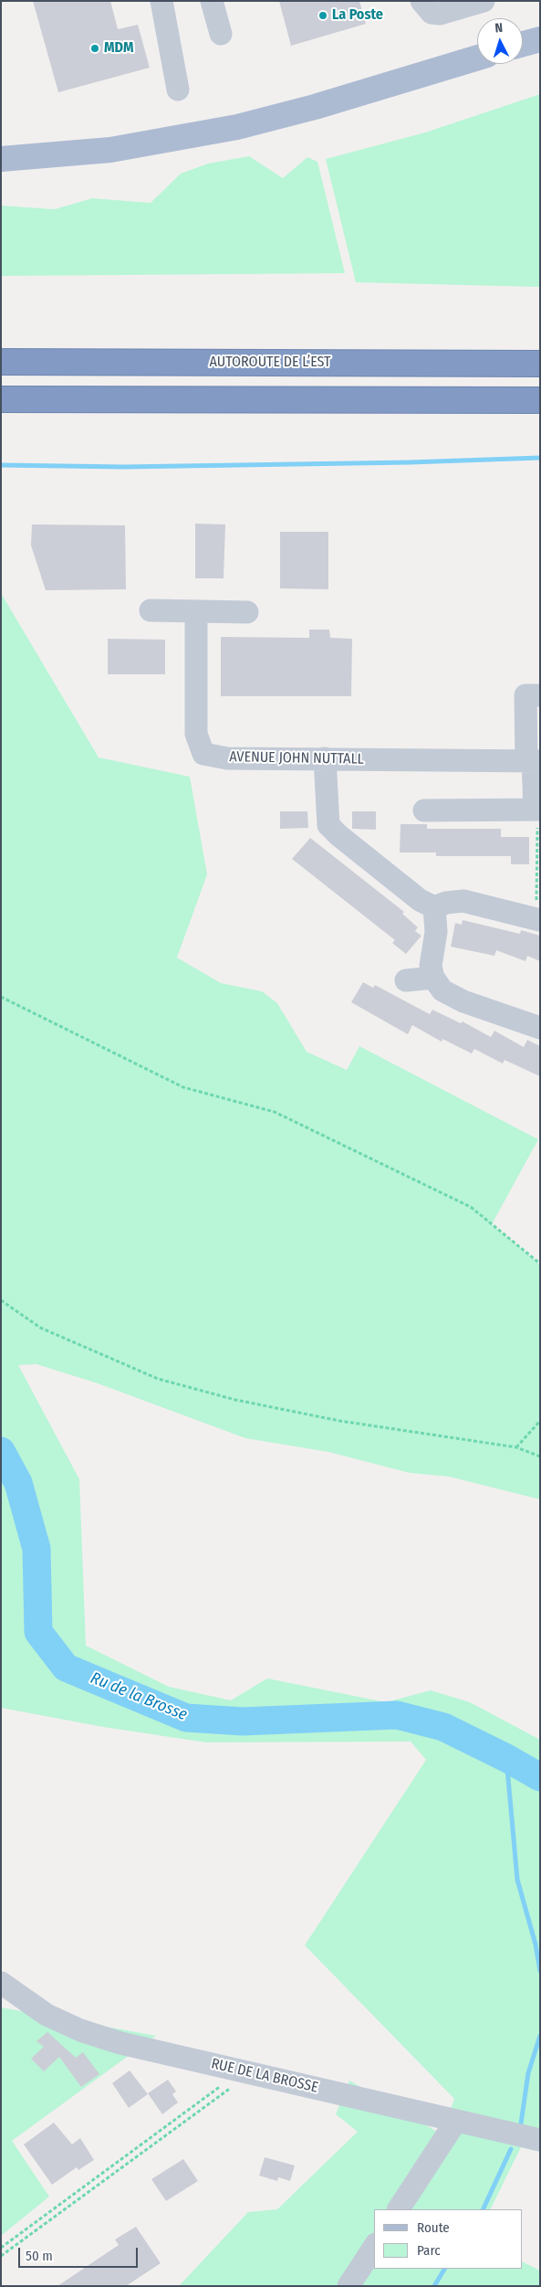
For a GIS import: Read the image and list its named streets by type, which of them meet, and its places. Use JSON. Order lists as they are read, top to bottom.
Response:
{
  "streets": {
    "highway": ["AUTOROUTE DE L’EST"],
    "street": ["AVENUE JOHN NUTTALL", "RUE DE LA BROSSE"]
  },
  "water": ["Ru de la Brosse"],
  "places": ["La Poste", "MDM"],
  "legend": ["Route", "Parc"],
  "scale_bar": "50 m",
  "north": "top"
}
